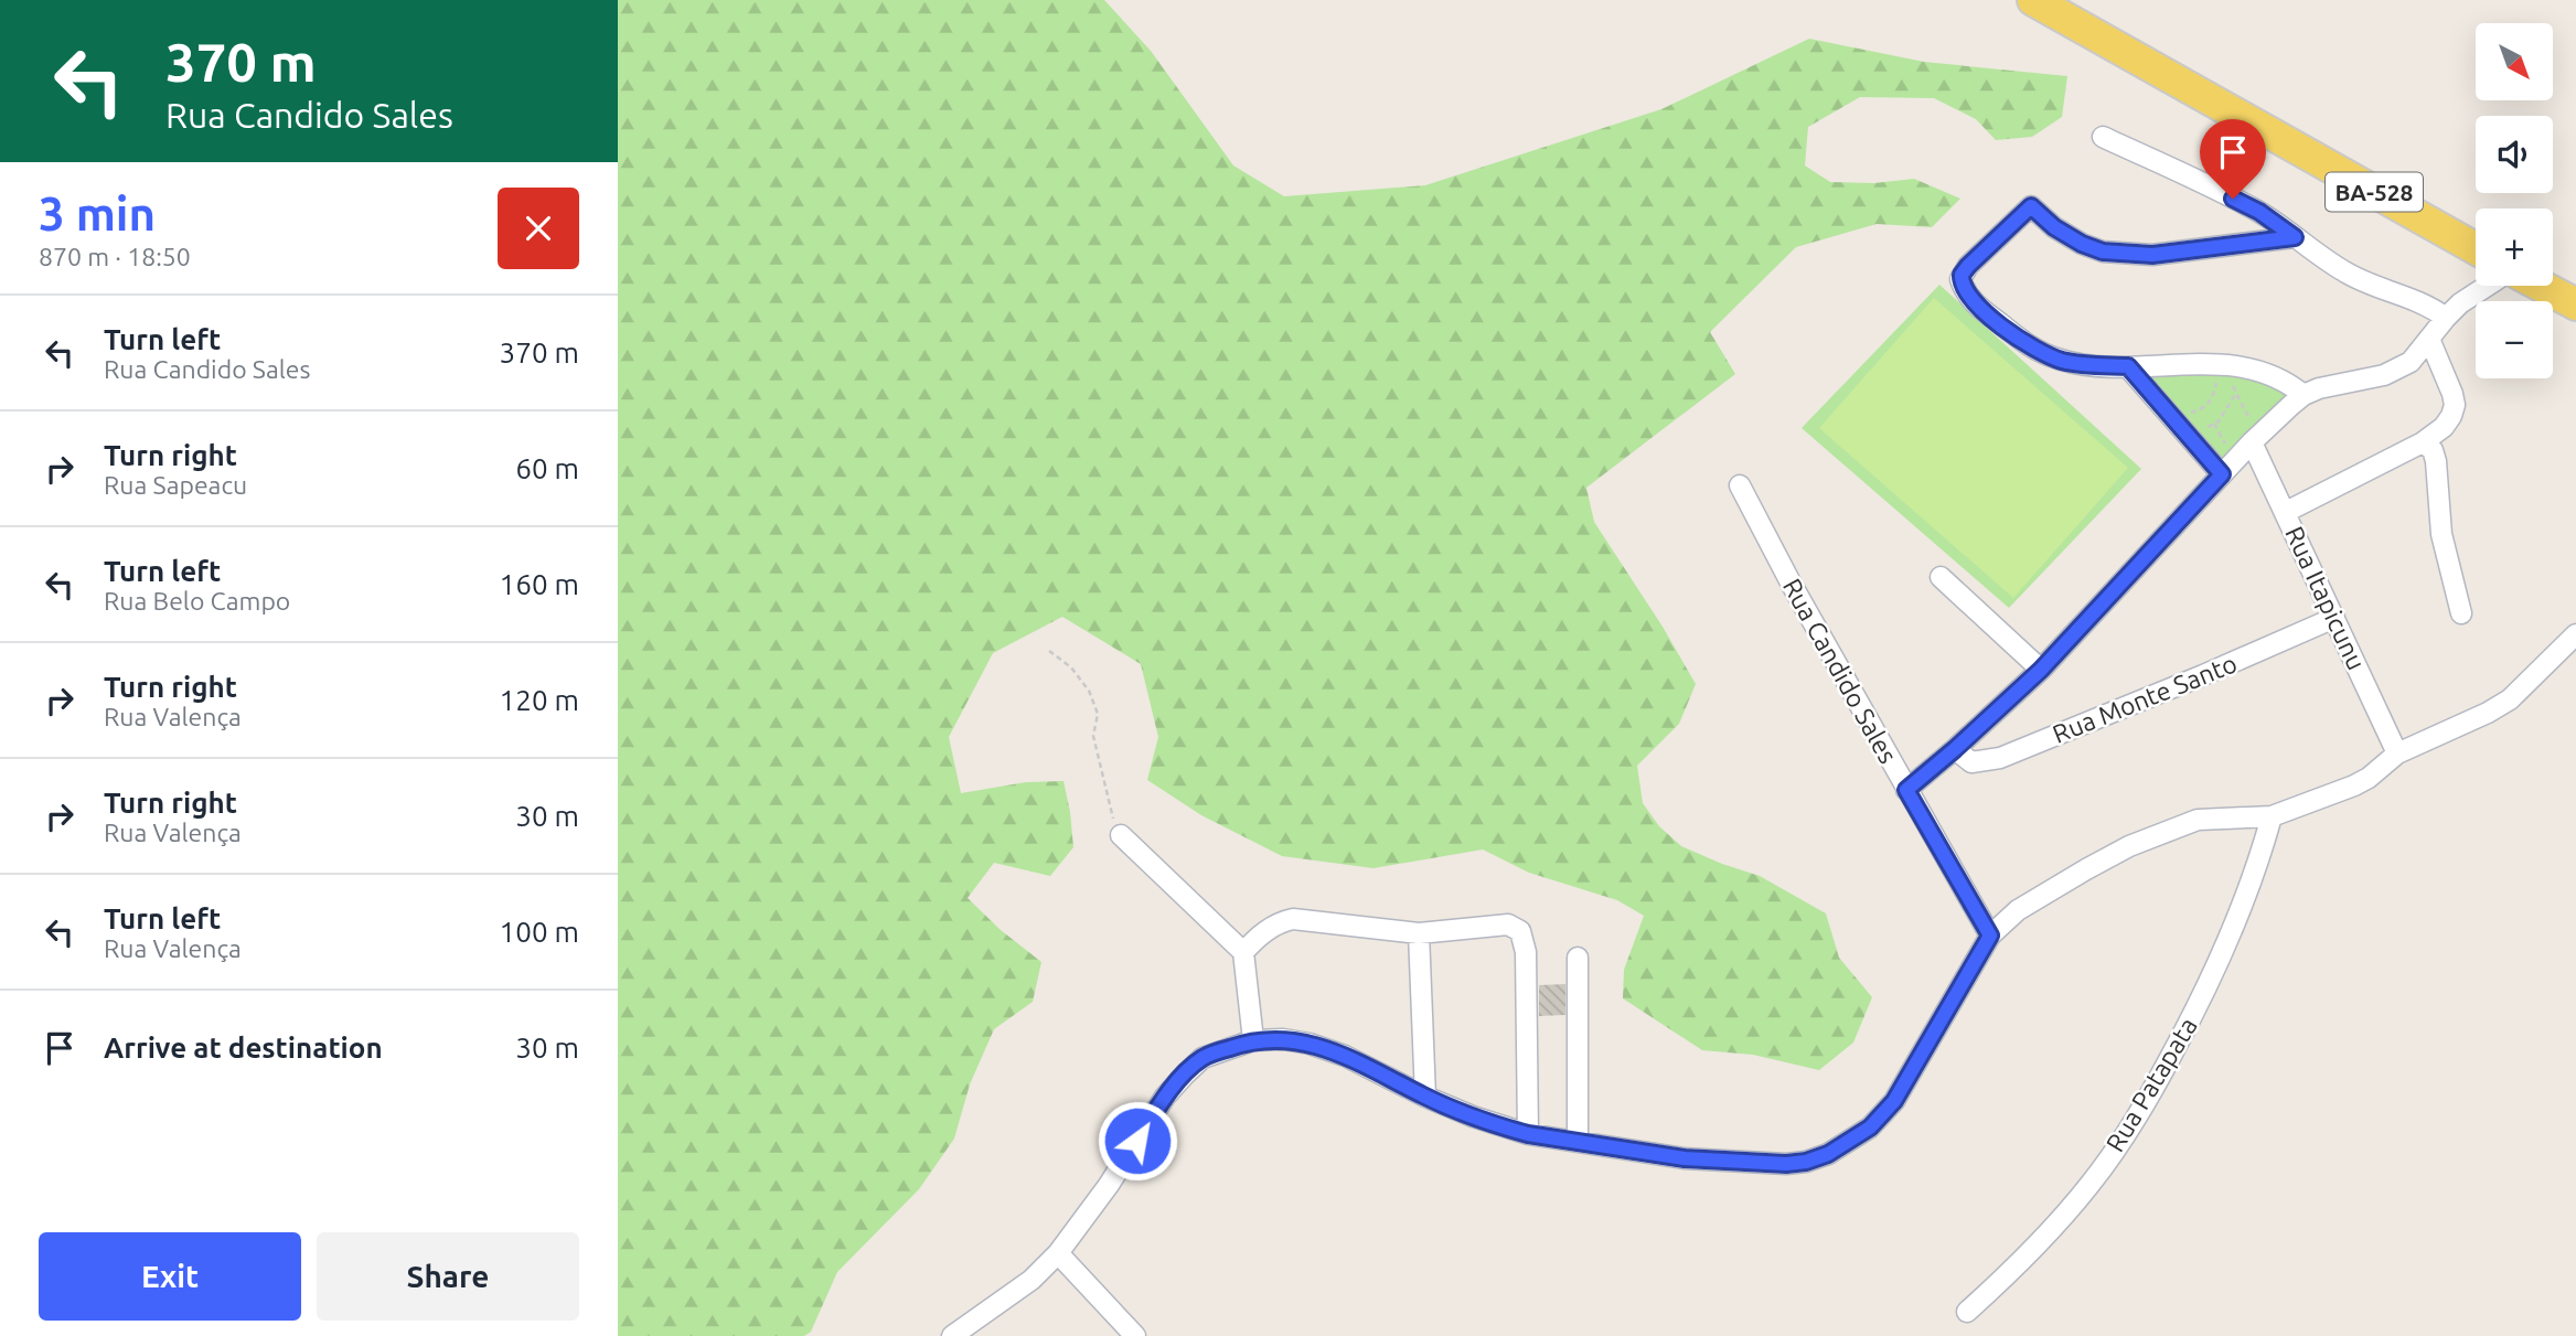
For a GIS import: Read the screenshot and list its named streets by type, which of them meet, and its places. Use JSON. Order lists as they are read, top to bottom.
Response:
{
  "streets": {
    "main road": ["BA-528"],
    "street": [
      "Rua Itapicunu",
      "Rua Candido Sales",
      "Rua Monte Santo",
      "Rua Patapata"
    ]
  },
  "crossings": [
    ["Rua Itapicunu", "Rua Monte Santo"]
  ],
  "north": "bottom right",
  "page": {
    "turn": ["370 m", "Rua Candido Sales"],
    "map_buttons": ["+", "−"],
    "heading": ["3 min", "870 m · 18:50"],
    "list": [
      {
        "name": "Turn left",
        "note": "Rua Candido Sales",
        "value": "370 m"
      },
      {
        "name": "Turn right",
        "note": "Rua Sapeacu",
        "value": "60 m"
      },
      {
        "name": "Turn left",
        "note": "Rua Belo Campo",
        "value": "160 m"
      },
      {
        "name": "Turn right",
        "note": "Rua Valença",
        "value": "120 m"
      },
      {
        "name": "Turn right",
        "note": "Rua Valença",
        "value": "30 m"
      },
      {
        "name": "Turn left",
        "note": "Rua Valença",
        "value": "100 m"
      },
      {
        "name": "Arrive at destination",
        "value": "30 m"
      }
    ],
    "buttons": ["Exit", "Share"]
  }
}
